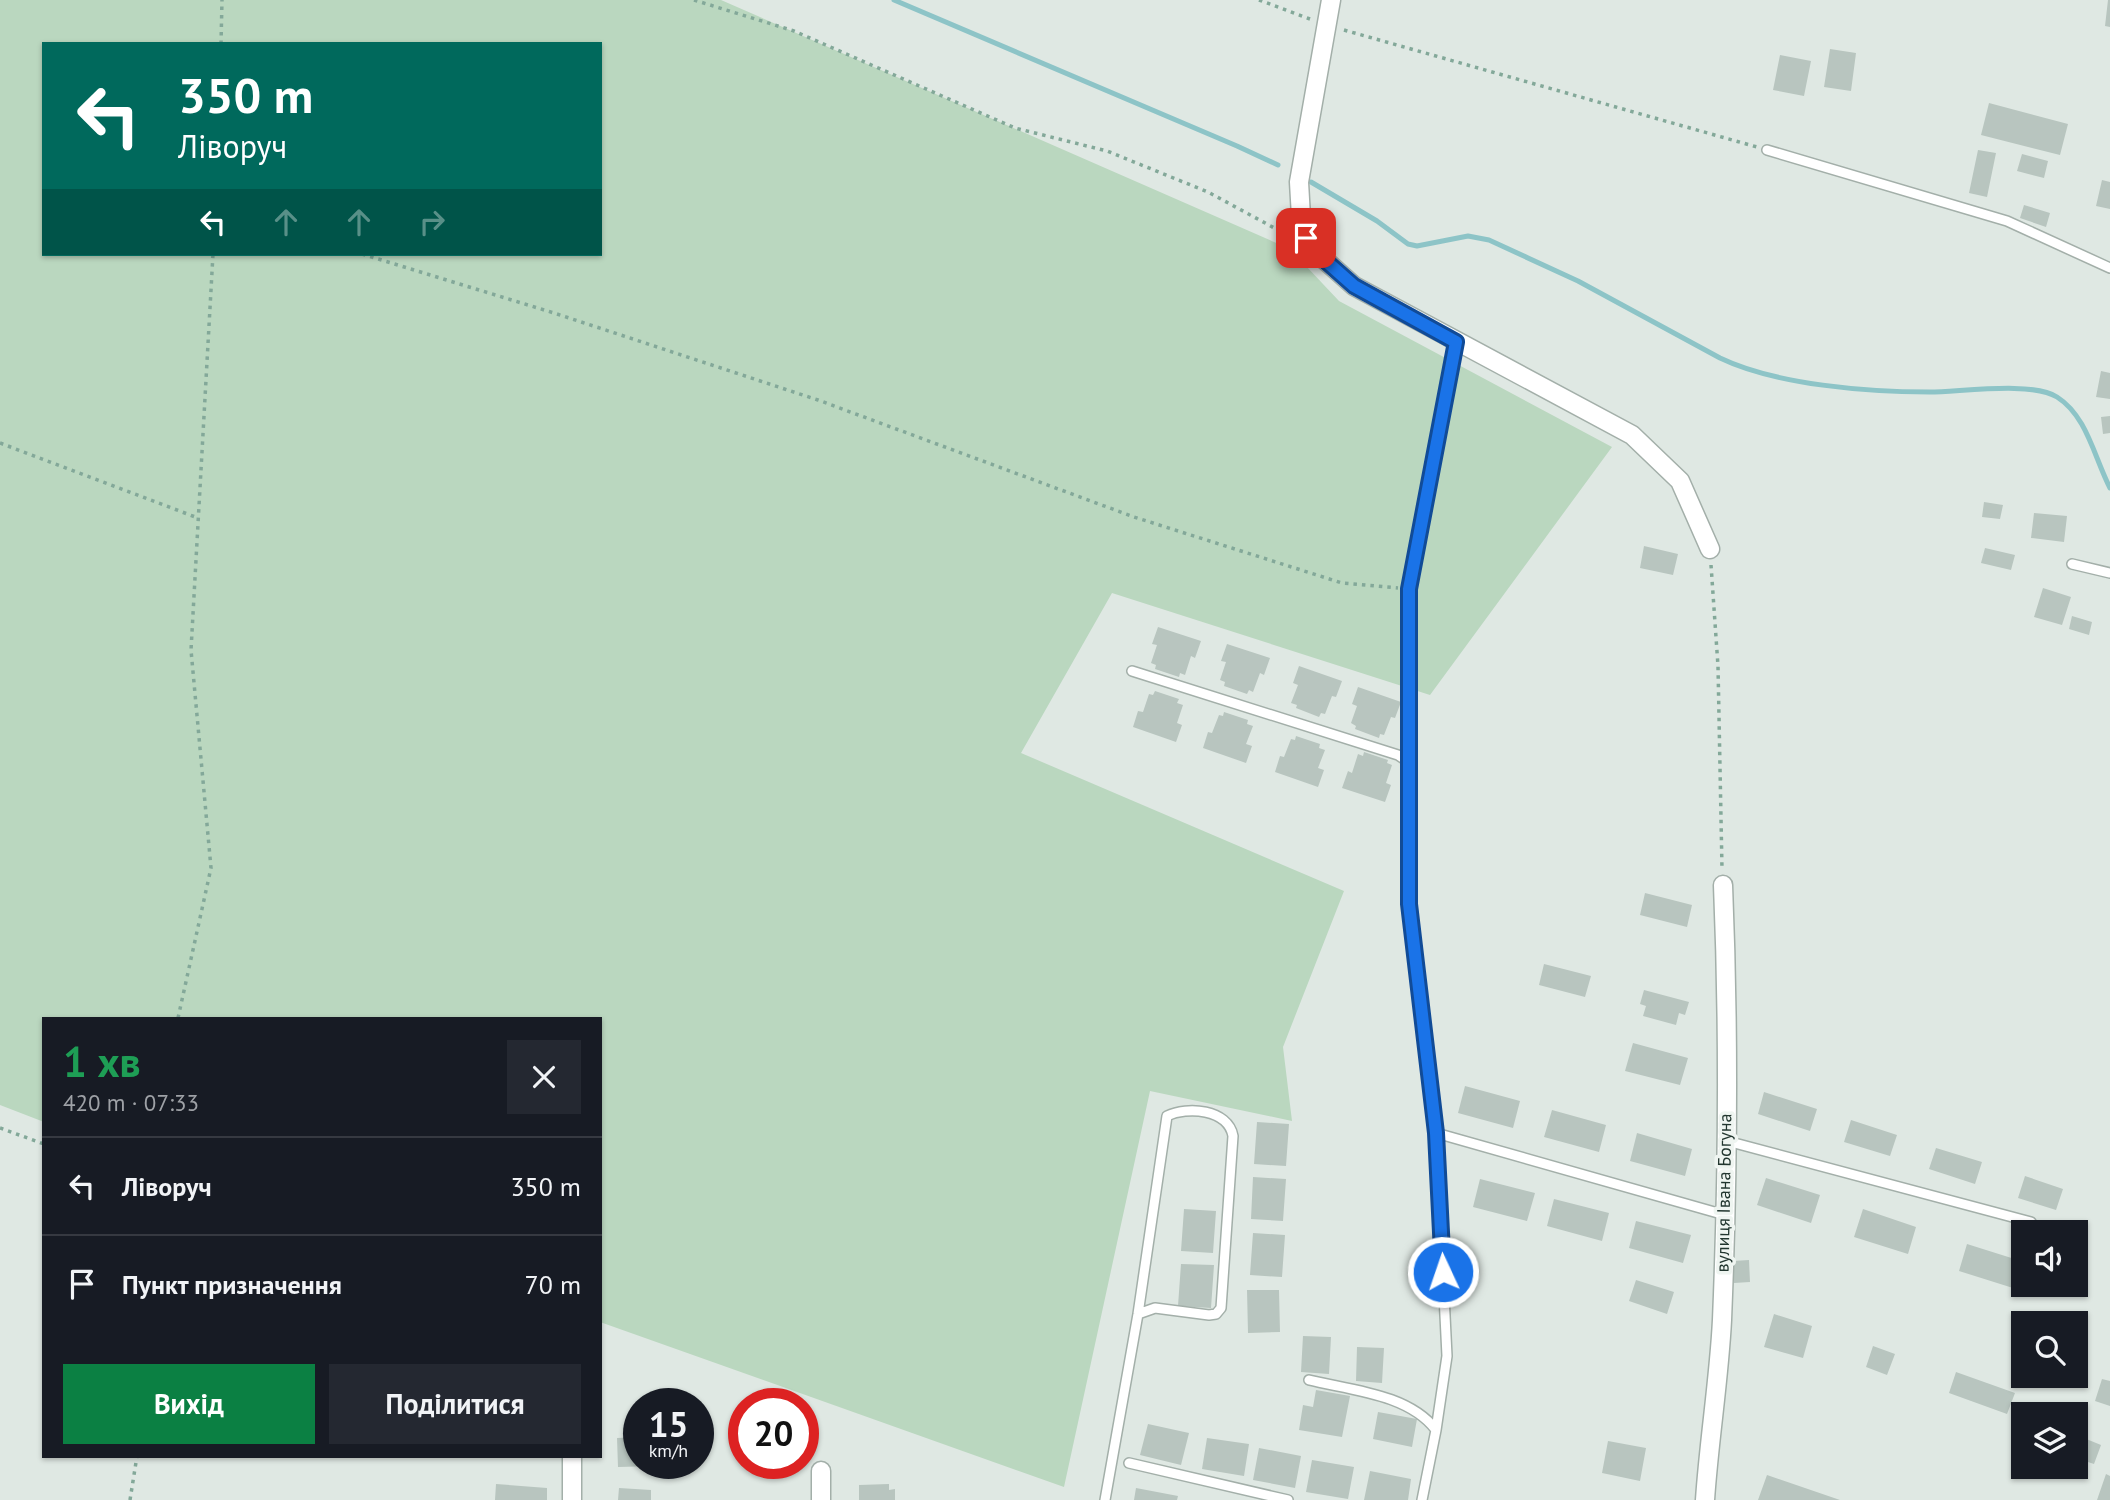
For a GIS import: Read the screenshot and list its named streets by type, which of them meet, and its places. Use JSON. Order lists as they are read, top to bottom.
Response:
{
  "streets": {
    "street": ["вулиця Івана Богуна"]
  },
  "page": {
    "turn": ["350 m", "Ліворуч"],
    "heading": ["1 хв", "420 m · 07:33"],
    "list": [
      {
        "name": "Ліворуч",
        "value": "350 m"
      },
      {
        "name": "Пункт призначення",
        "value": "70 m"
      }
    ],
    "buttons": ["Вихід", "Поділитися"],
    "speed": "15 km/h",
    "limit": "20"
  }
}
